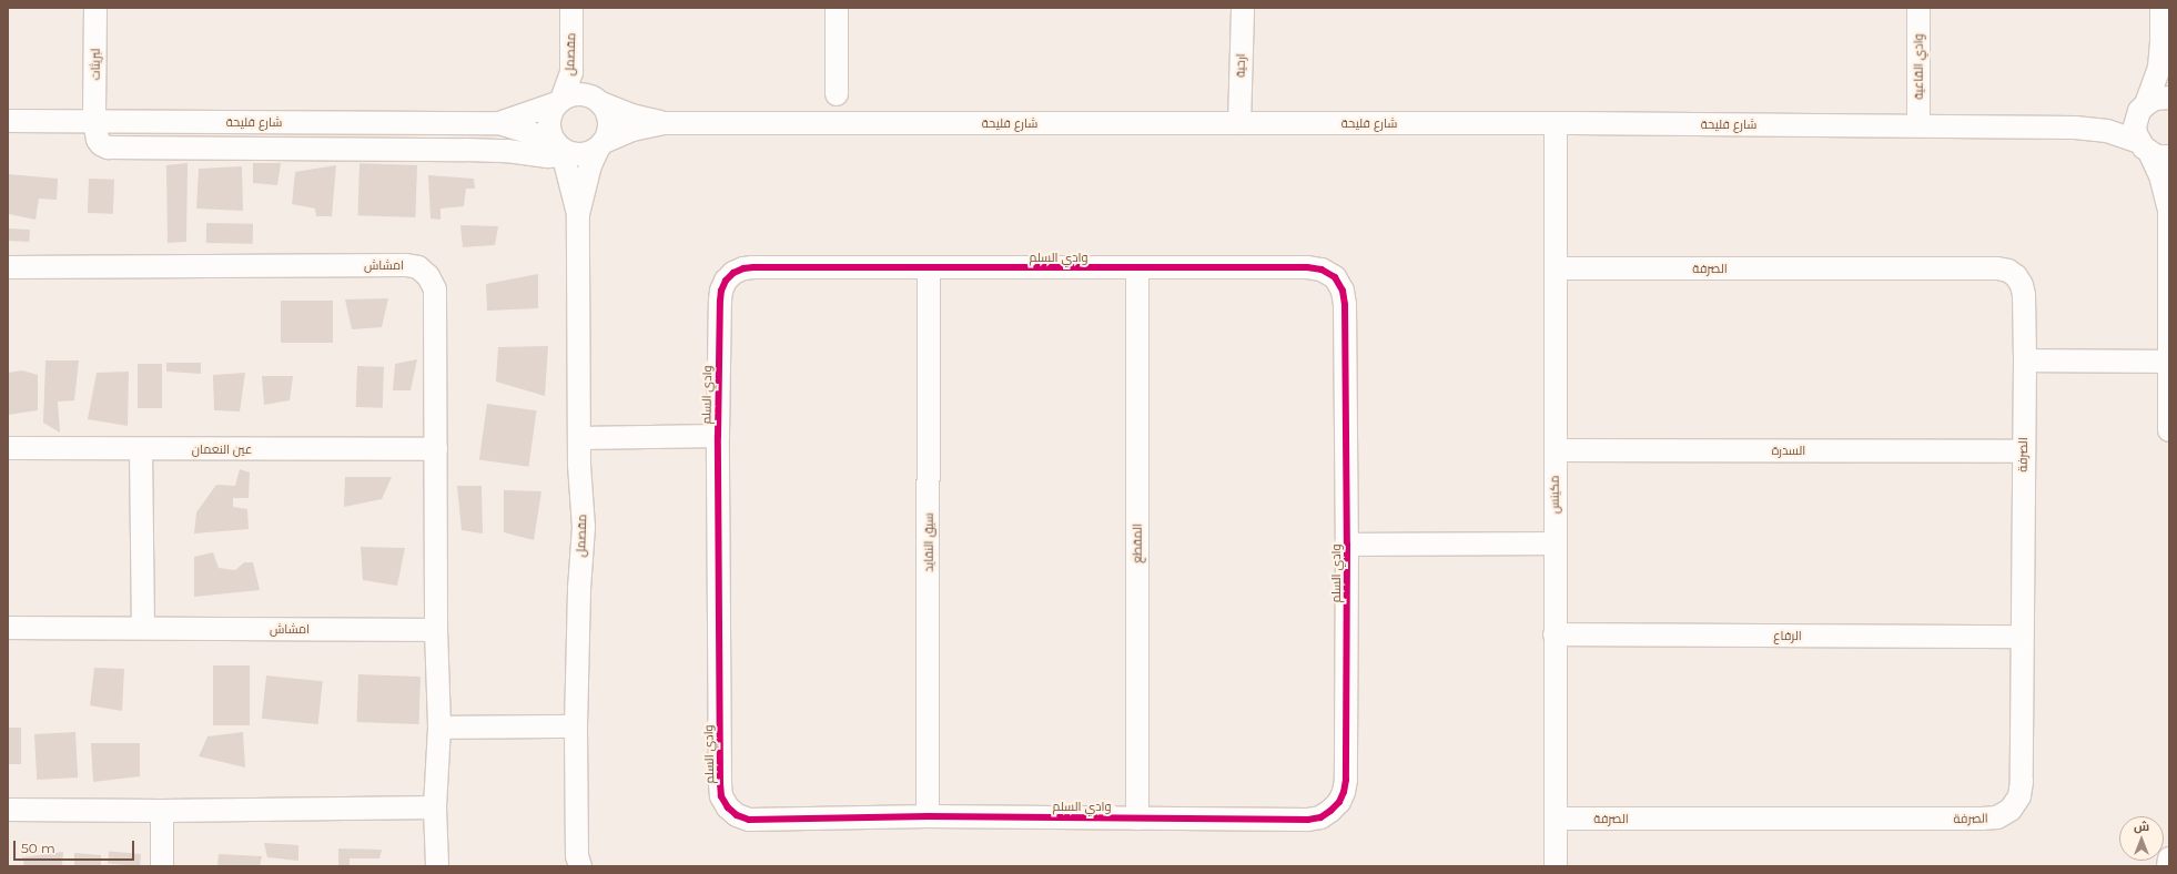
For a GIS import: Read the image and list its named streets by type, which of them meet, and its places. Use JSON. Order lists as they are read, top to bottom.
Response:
{
  "streets": {
    "street": [
      "مقصمل",
      "لبريثات",
      "ارحية",
      "وادي القاعية",
      "شارع فليحة",
      "وادي السلم",
      "امشاش",
      "الصرفة",
      "عين النعمان",
      "السدرة",
      "مكينس",
      "سيق النفايد",
      "المقطع",
      "الرفاع"
    ]
  },
  "crossings": [
    ["مقصمل", "لبريثات"],
    ["مقصمل", "شارع فليحة"],
    ["مقصمل", "وادي السلم"],
    ["لبريثات", "شارع فليحة"],
    ["ارحية", "شارع فليحة"],
    ["وادي القاعية", "شارع فليحة"],
    ["شارع فليحة", "مكينس"],
    ["وادي السلم", "مكينس"],
    ["وادي السلم", "سيق النفايد"],
    ["وادي السلم", "المقطع"],
    ["امشاش", "عين النعمان"],
    ["الصرفة", "السدرة"],
    ["الصرفة", "مكينس"],
    ["الصرفة", "الرفاع"],
    ["السدرة", "مكينس"],
    ["مكينس", "الرفاع"]
  ],
  "scale_bar": "50 m",
  "north": "top"
}
